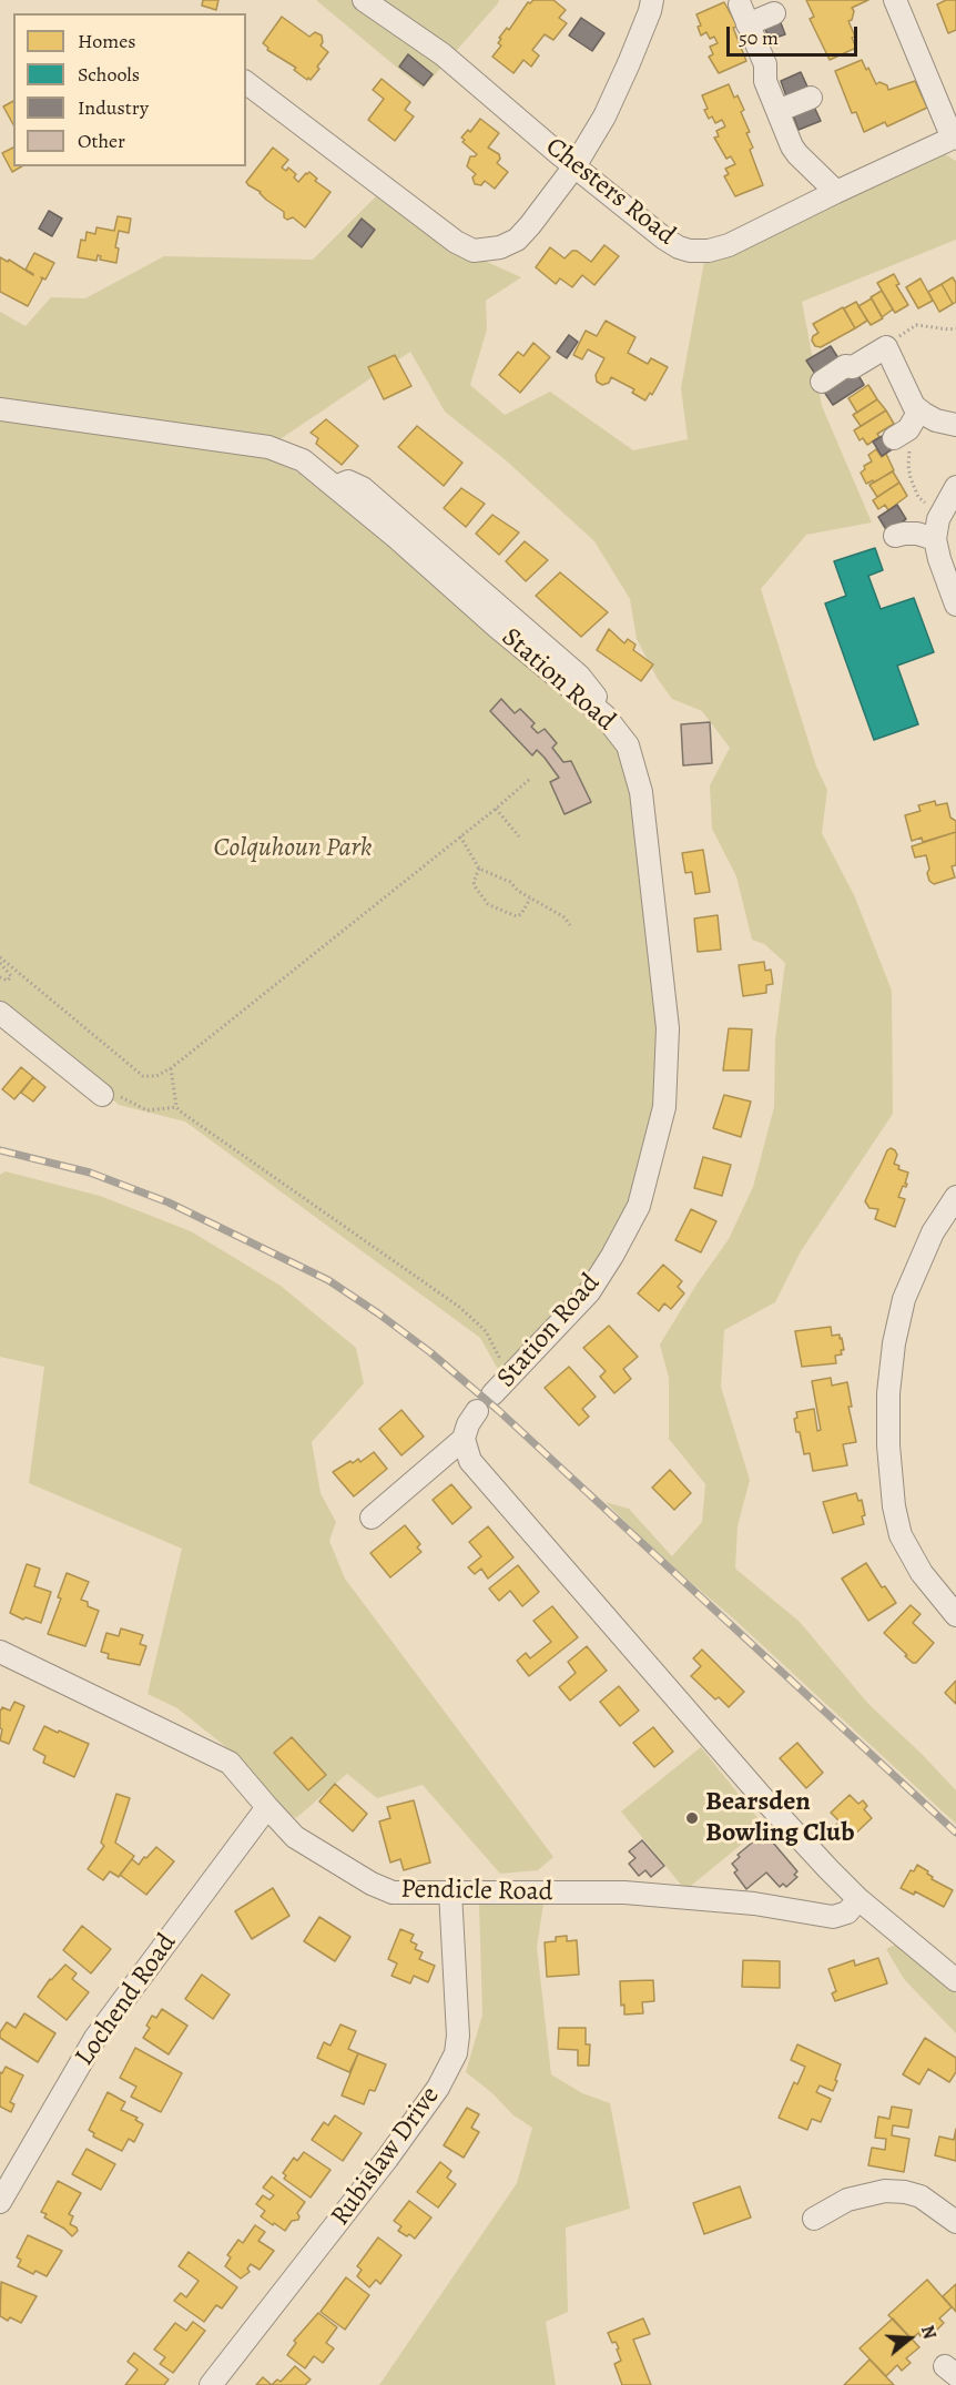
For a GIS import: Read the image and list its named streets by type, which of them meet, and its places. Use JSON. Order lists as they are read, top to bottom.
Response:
{
  "streets": {
    "street": [
      "Chesters Road",
      "Station Road",
      "Pendicle Road",
      "Lochend Road",
      "Rubislaw Drive"
    ]
  },
  "crossings": [
    ["Pendicle Road", "Lochend Road"],
    ["Pendicle Road", "Rubislaw Drive"]
  ],
  "parks": ["Colquhoun Park"],
  "places": ["Bearsden Bowling Club"],
  "legend": [
    "Homes",
    "Schools",
    "Industry",
    "Other"
  ],
  "scale_bar": "50 m",
  "north": "right"
}
